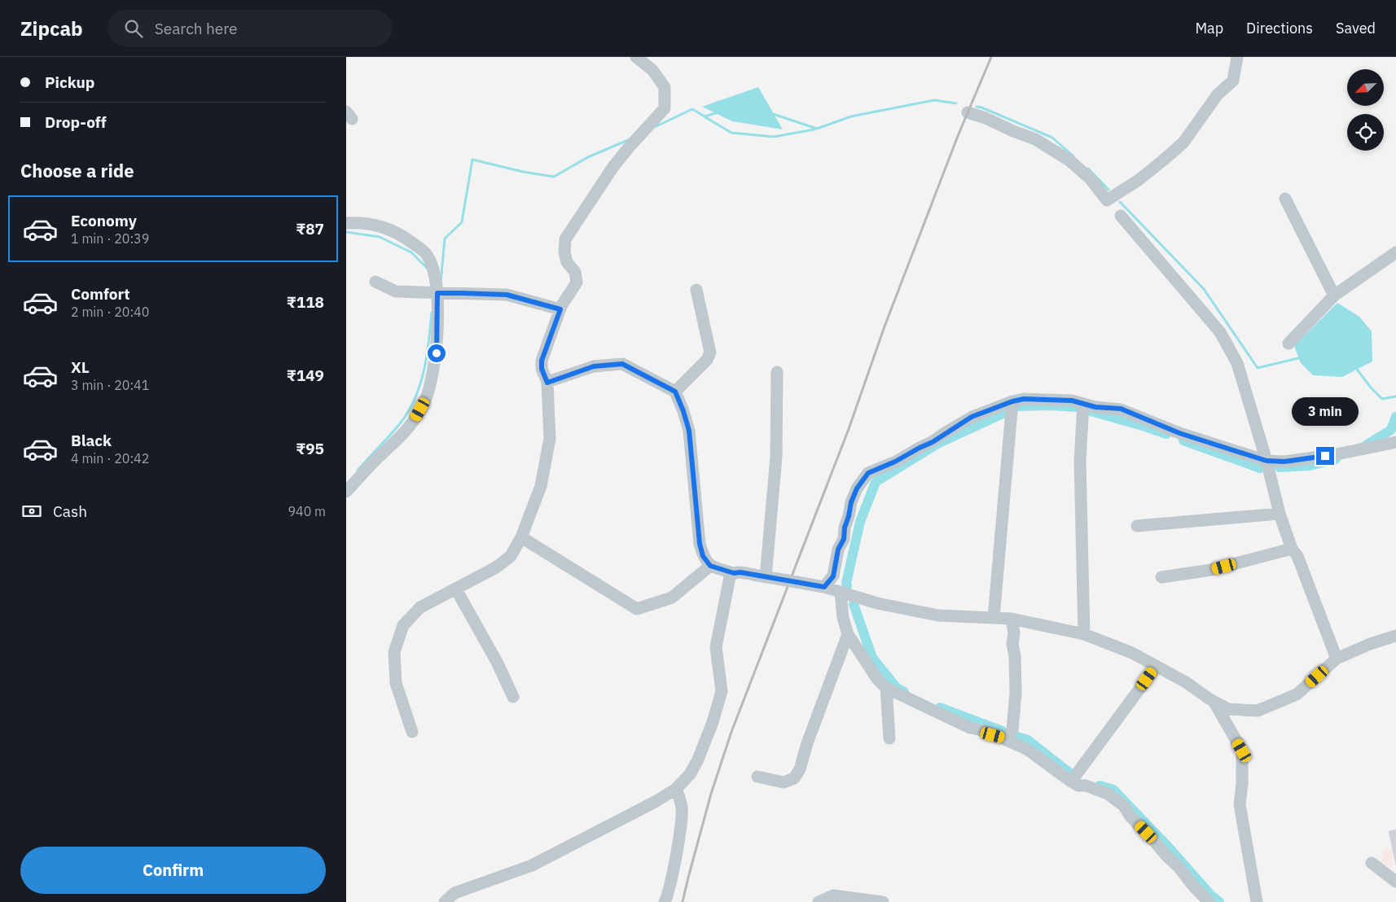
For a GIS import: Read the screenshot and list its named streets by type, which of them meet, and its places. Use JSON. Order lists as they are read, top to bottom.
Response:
{
  "north": "bottom left",
  "page": {
    "header": "Zipcab",
    "search": "Search here",
    "nav": ["Map", "Directions", "Saved"],
    "banner": ["Pickup", "Drop-off"],
    "heading": "Choose a ride",
    "list": [
      {
        "name": "Economy",
        "note": "1 min · 20:39",
        "value": "₹87"
      },
      {
        "name": "Comfort",
        "note": "2 min · 20:40",
        "value": "₹118"
      },
      {
        "name": "XL",
        "note": "3 min · 20:41",
        "value": "₹149"
      },
      {
        "name": "Black",
        "note": "4 min · 20:42",
        "value": "₹95"
      }
    ],
    "bubble": "3 min",
    "pay": ["Cash", "940 m"],
    "buttons": "Confirm"
  }
}
